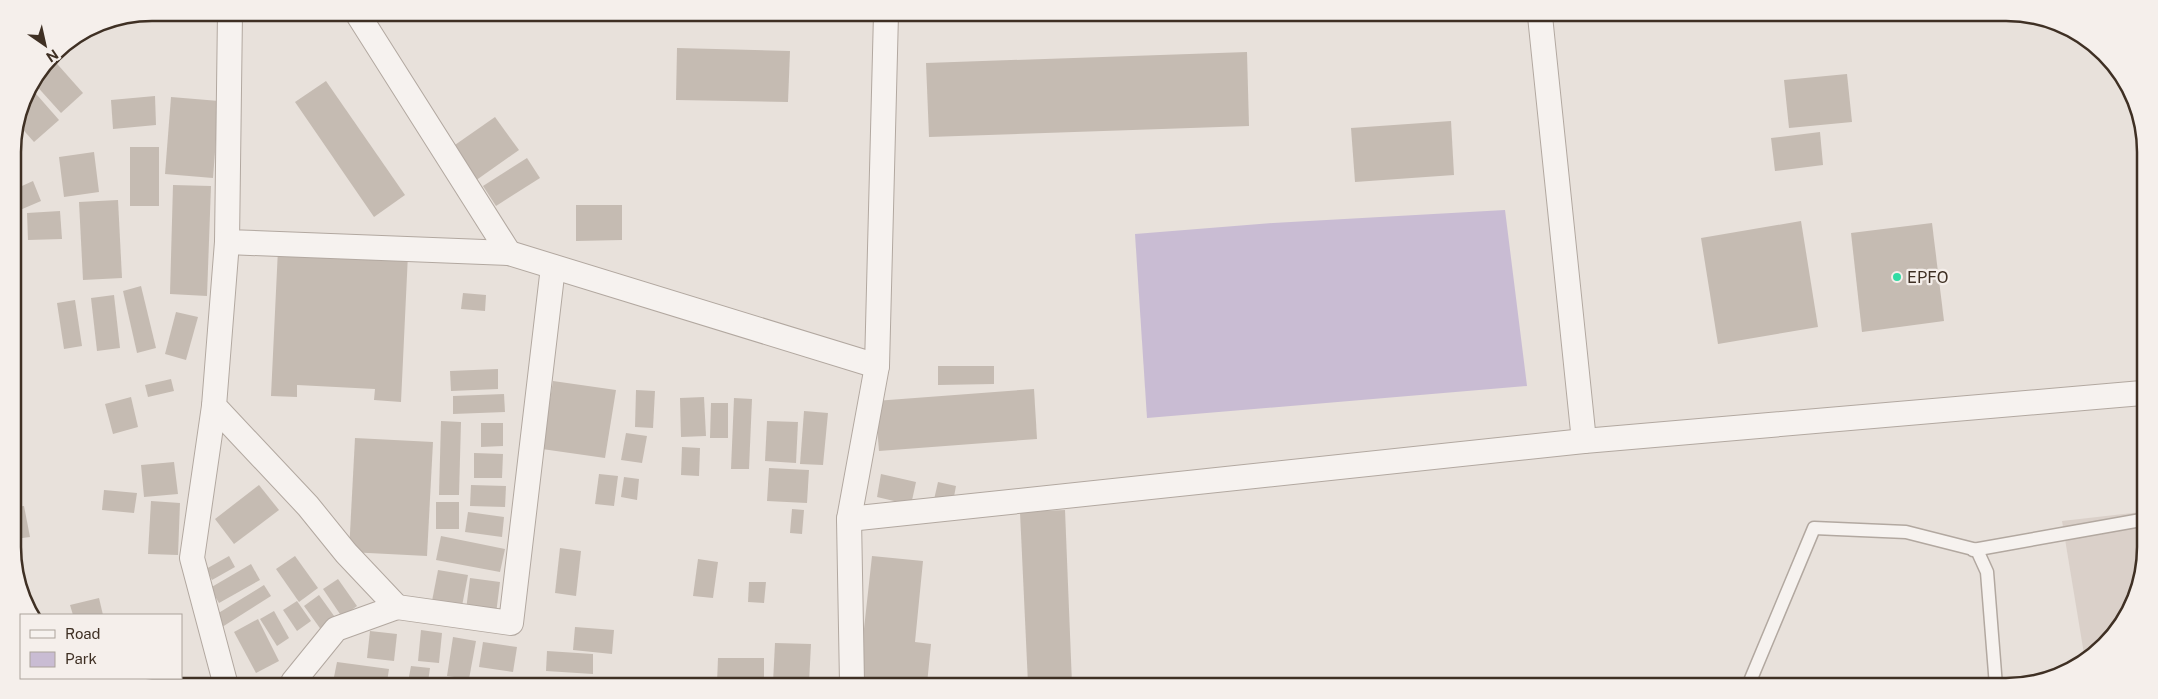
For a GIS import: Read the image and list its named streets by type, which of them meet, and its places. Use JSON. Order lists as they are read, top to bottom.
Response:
{
  "places": ["EPFO"],
  "legend": ["Road", "Park"],
  "north": "bottom right"
}
